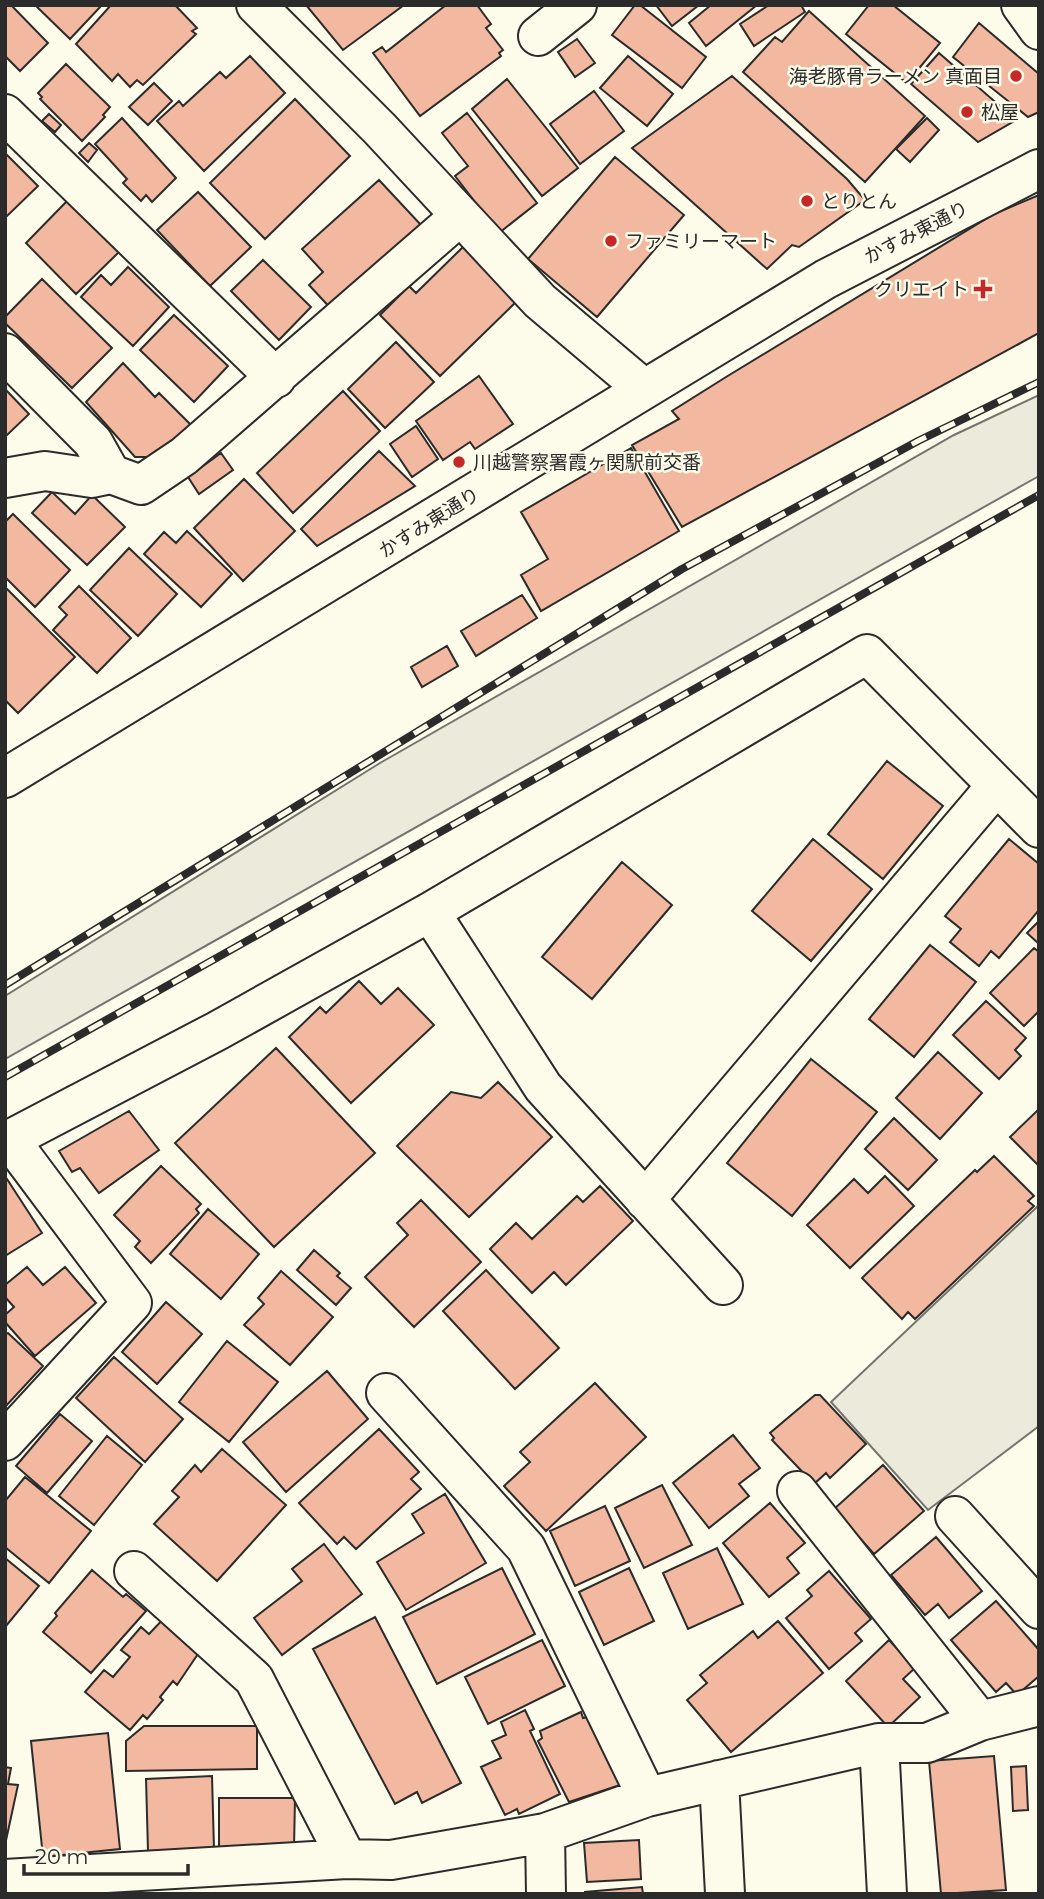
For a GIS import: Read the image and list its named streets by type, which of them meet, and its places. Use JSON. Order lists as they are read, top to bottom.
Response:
{
  "streets": {
    "street": ["かすみ東通り"]
  },
  "places": {
    "other": [
      "海老豚骨ラーメン 真面目",
      "松屋",
      "とりとん",
      "ファミリーマート",
      "川越警察署霞ヶ関駅前交番"
    ],
    "health": ["クリエイト"]
  },
  "scale_bar": "20 m"
}
